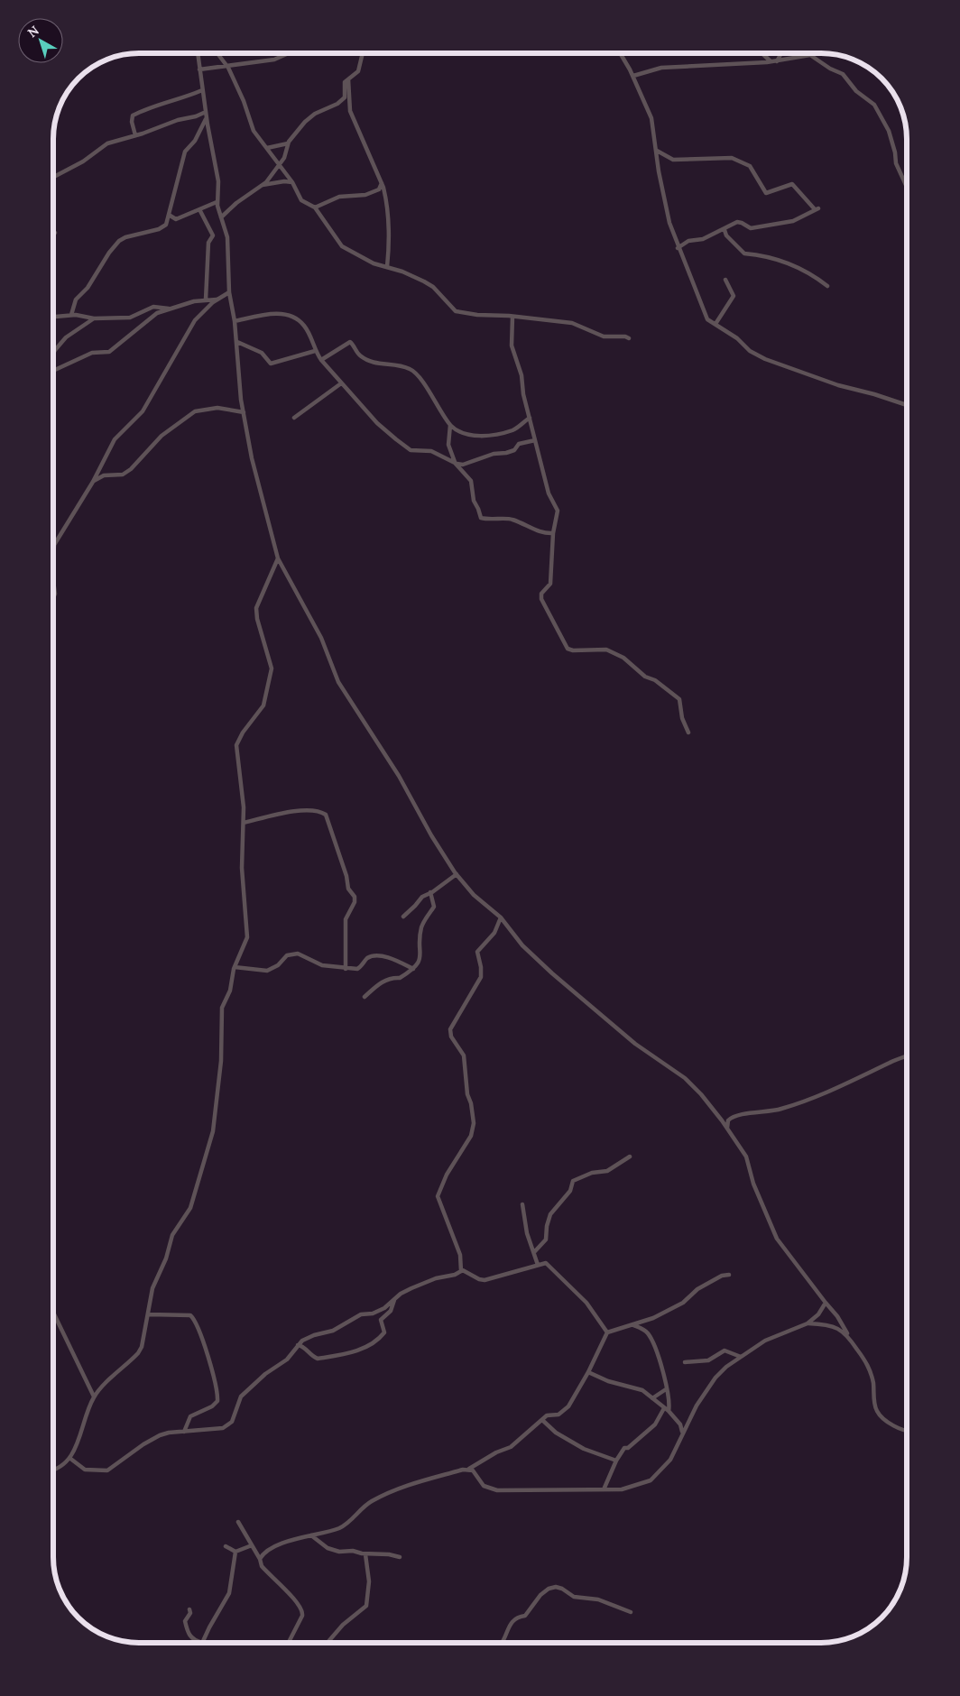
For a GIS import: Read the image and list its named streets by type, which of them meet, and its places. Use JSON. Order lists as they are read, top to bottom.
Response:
{
  "north": "top left"
}
